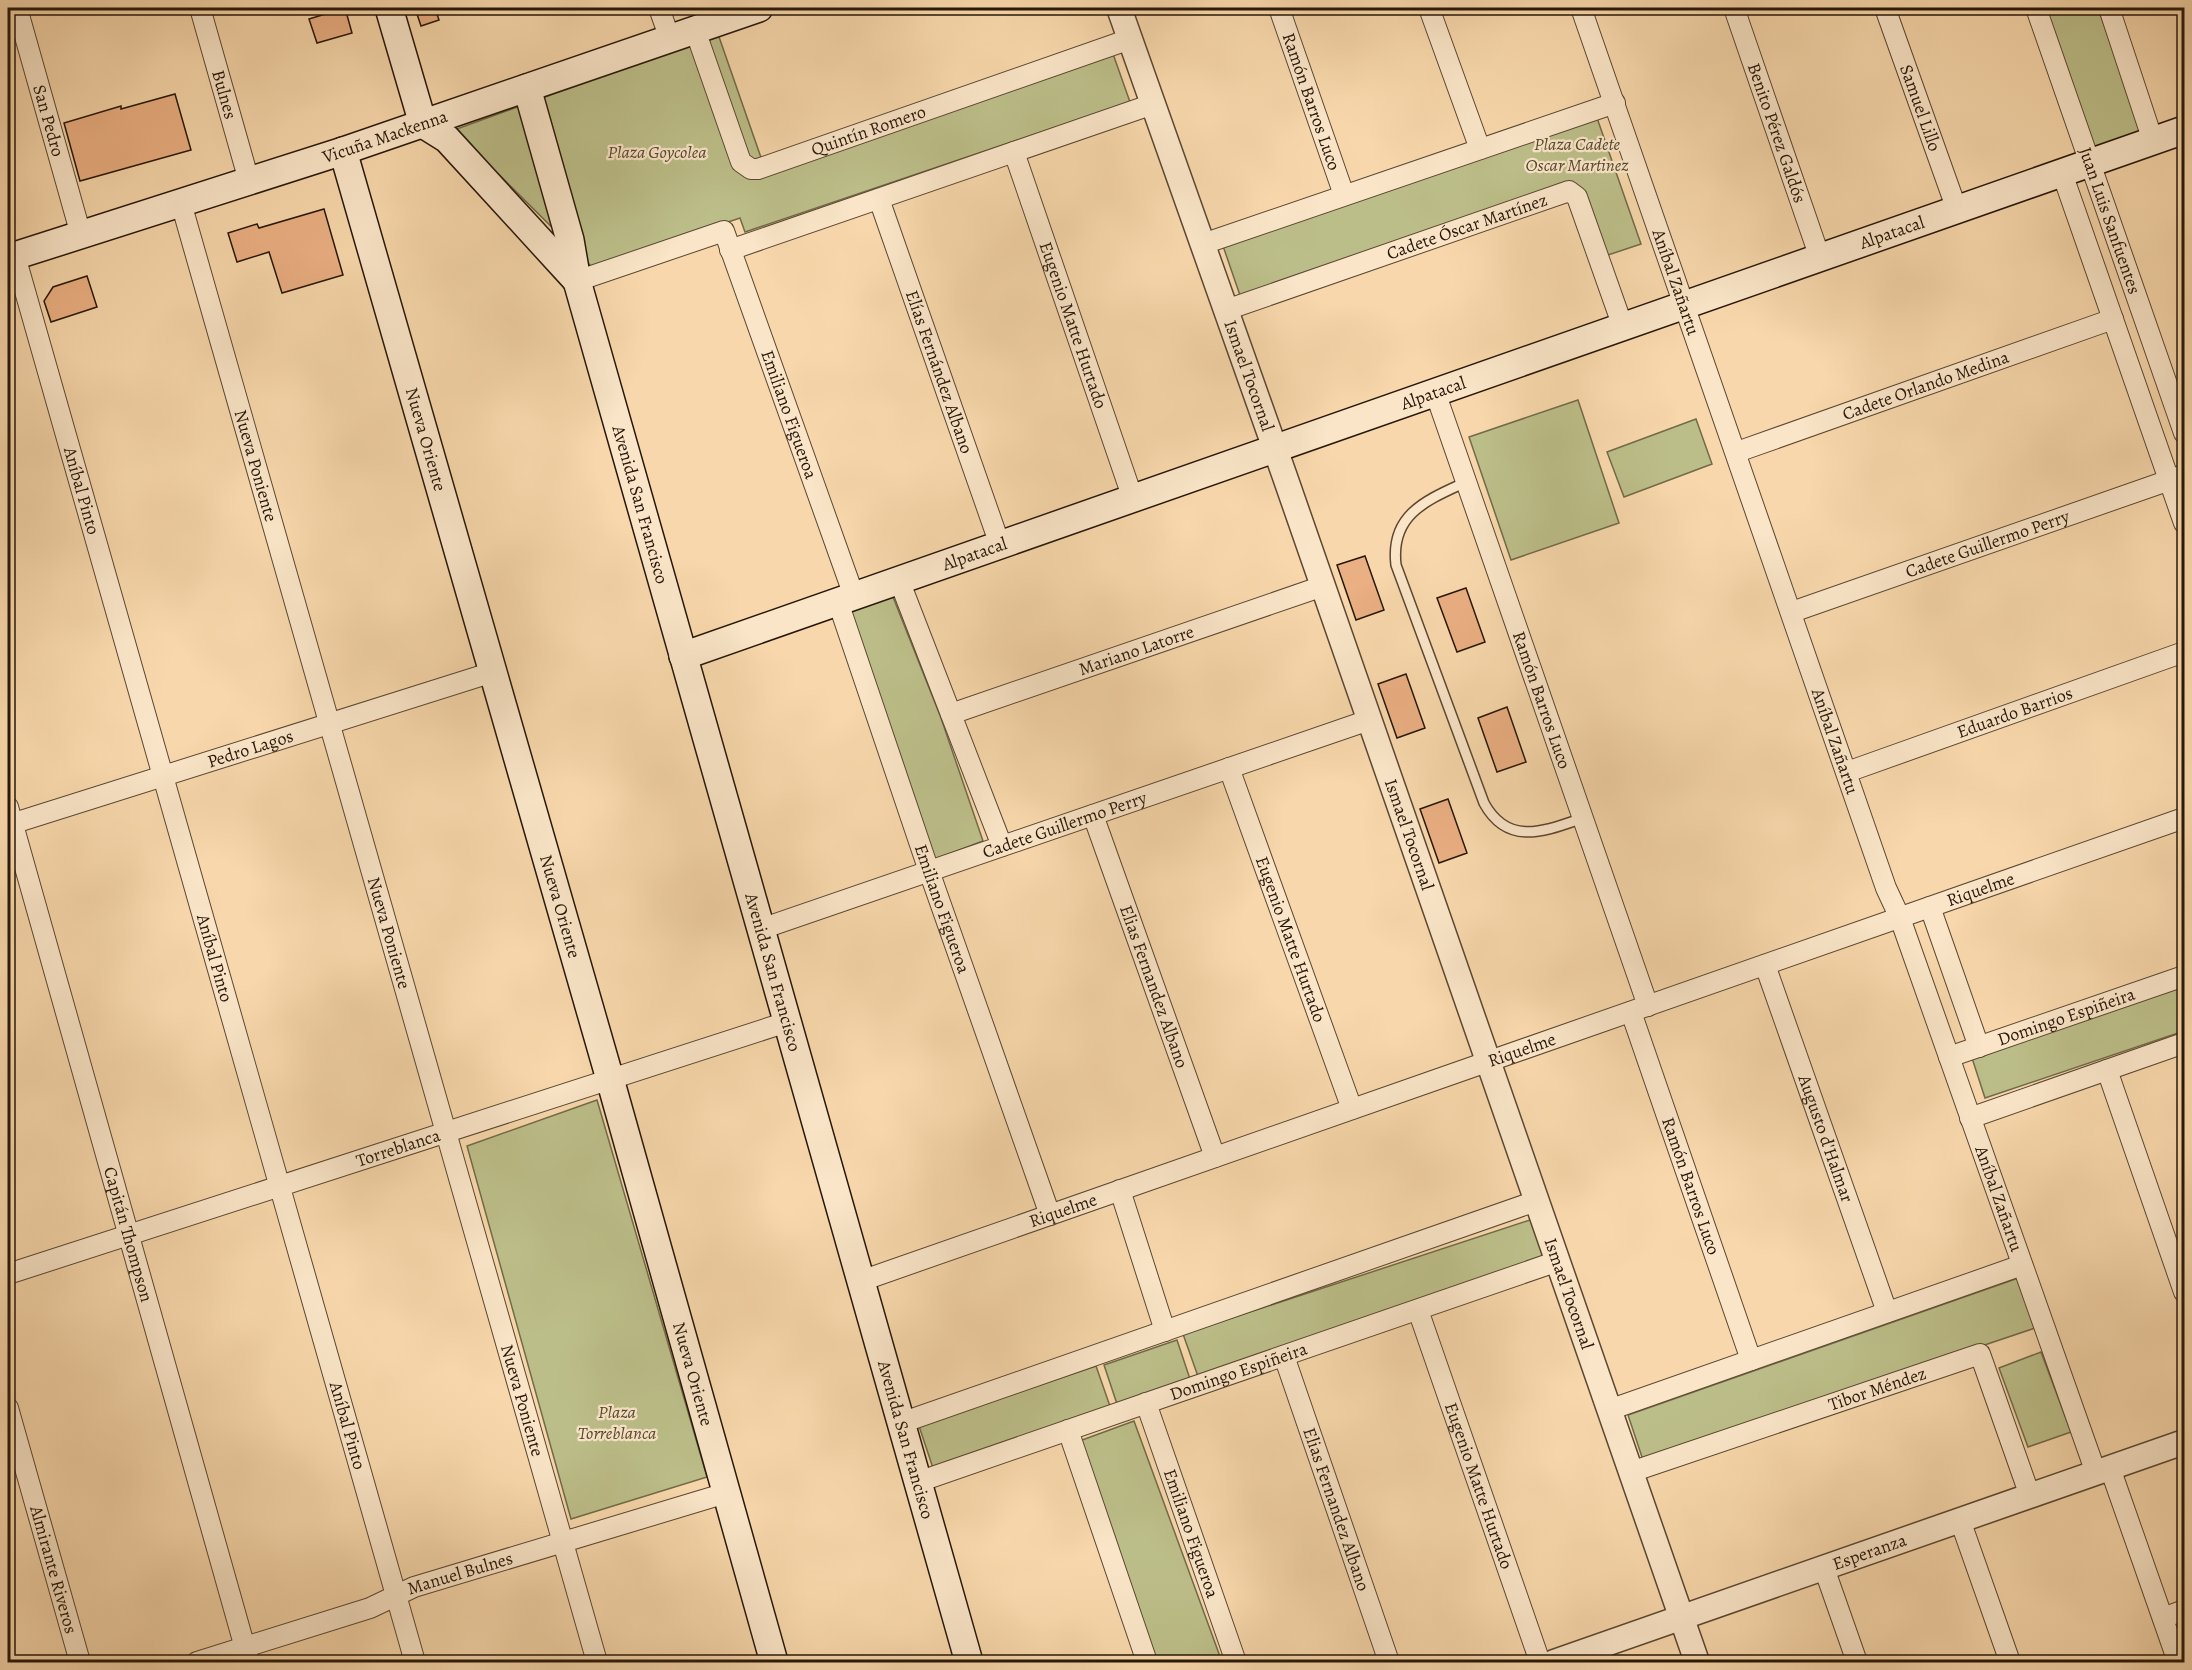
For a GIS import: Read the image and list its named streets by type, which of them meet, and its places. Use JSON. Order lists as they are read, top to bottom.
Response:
{
  "streets": {
    "main road": [
      "Vicuña Mackenna",
      "Alpatacal",
      "Nueva Oriente",
      "Avenida San Francisco"
    ],
    "street": [
      "Bulnes",
      "Ramón Barros Luco",
      "Samuel Lillo",
      "San Pedro",
      "Quintín Romero",
      "Benito Pérez Galdós",
      "Juan Luis Sanfuentes",
      "Cadete Óscar Martínez",
      "Aníbal Zañartu",
      "Eugenio Matte Hurtado",
      "Elías Fernández Albano",
      "Ismael Tocornal",
      "Cadete Orlando Medina",
      "Emiliano Figueroa",
      "Nueva Poniente",
      "Aníbal Pinto",
      "Cadete Guillermo Perry",
      "Mariano Latorre",
      "Eduardo Barrios",
      "Pedro Lagos",
      "Riquelme",
      "Elias Fernandez Albano",
      "Domingo Espiñeira",
      "Augusto d'Halmar",
      "Torreblanca",
      "Capitán Thompson",
      "Tibor Méndez",
      "Esperanza",
      "Almirante Riveros",
      "Manuel Bulnes"
    ]
  },
  "crossings": [
    ["Bulnes", "Vicuña Mackenna"],
    ["Ramón Barros Luco", "Alpatacal"],
    ["Ramón Barros Luco", "Riquelme"],
    ["Samuel Lillo", "Alpatacal"],
    ["San Pedro", "Vicuña Mackenna"],
    ["Quintín Romero", "Vicuña Mackenna"],
    ["Quintín Romero", "Ismael Tocornal"],
    ["Benito Pérez Galdós", "Alpatacal"],
    ["Vicuña Mackenna", "Nueva Oriente"],
    ["Vicuña Mackenna", "Nueva Poniente"],
    ["Vicuña Mackenna", "Aníbal Pinto"],
    ["Vicuña Mackenna", "Avenida San Francisco"],
    ["Juan Luis Sanfuentes", "Alpatacal"],
    ["Juan Luis Sanfuentes", "Cadete Orlando Medina"],
    ["Juan Luis Sanfuentes", "Cadete Guillermo Perry"],
    ["Cadete Óscar Martínez", "Alpatacal"],
    ["Cadete Óscar Martínez", "Ismael Tocornal"],
    ["Alpatacal", "Aníbal Zañartu"],
    ["Alpatacal", "Eugenio Matte Hurtado"],
    ["Alpatacal", "Elías Fernández Albano"],
    ["Alpatacal", "Ismael Tocornal"],
    ["Alpatacal", "Emiliano Figueroa"],
    ["Alpatacal", "Avenida San Francisco"],
    ["Aníbal Zañartu", "Cadete Orlando Medina"],
    ["Aníbal Zañartu", "Cadete Guillermo Perry"],
    ["Aníbal Zañartu", "Eduardo Barrios"],
    ["Aníbal Zañartu", "Riquelme"],
    ["Aníbal Zañartu", "Domingo Espiñeira"],
    ["Aníbal Zañartu", "Esperanza"],
    ["Eugenio Matte Hurtado", "Cadete Guillermo Perry"],
    ["Eugenio Matte Hurtado", "Riquelme"],
    ["Eugenio Matte Hurtado", "Domingo Espiñeira"],
    ["Ismael Tocornal", "Cadete Guillermo Perry"],
    ["Ismael Tocornal", "Mariano Latorre"],
    ["Ismael Tocornal", "Riquelme"],
    ["Ismael Tocornal", "Domingo Espiñeira"],
    ["Ismael Tocornal", "Tibor Méndez"],
    ["Ismael Tocornal", "Esperanza"],
    ["Emiliano Figueroa", "Cadete Guillermo Perry"],
    ["Emiliano Figueroa", "Riquelme"],
    ["Emiliano Figueroa", "Domingo Espiñeira"],
    ["Nueva Oriente", "Pedro Lagos"],
    ["Nueva Oriente", "Torreblanca"],
    ["Nueva Oriente", "Manuel Bulnes"],
    ["Nueva Poniente", "Pedro Lagos"],
    ["Nueva Poniente", "Torreblanca"],
    ["Nueva Poniente", "Manuel Bulnes"],
    ["Aníbal Pinto", "Pedro Lagos"],
    ["Aníbal Pinto", "Torreblanca"],
    ["Aníbal Pinto", "Manuel Bulnes"],
    ["Avenida San Francisco", "Cadete Guillermo Perry"],
    ["Avenida San Francisco", "Riquelme"],
    ["Avenida San Francisco", "Domingo Espiñeira"],
    ["Avenida San Francisco", "Torreblanca"],
    ["Cadete Guillermo Perry", "Elias Fernandez Albano"],
    ["Pedro Lagos", "Capitán Thompson"],
    ["Riquelme", "Elias Fernandez Albano"],
    ["Riquelme", "Augusto d'Halmar"],
    ["Elias Fernandez Albano", "Domingo Espiñeira"],
    ["Torreblanca", "Capitán Thompson"],
    ["Capitán Thompson", "Manuel Bulnes"],
    ["Tibor Méndez", "Esperanza"]
  ],
  "parks": ["Plaza Cadete Oscar Martinez", "Plaza Goycolea", "Plaza Torreblanca"]
}
